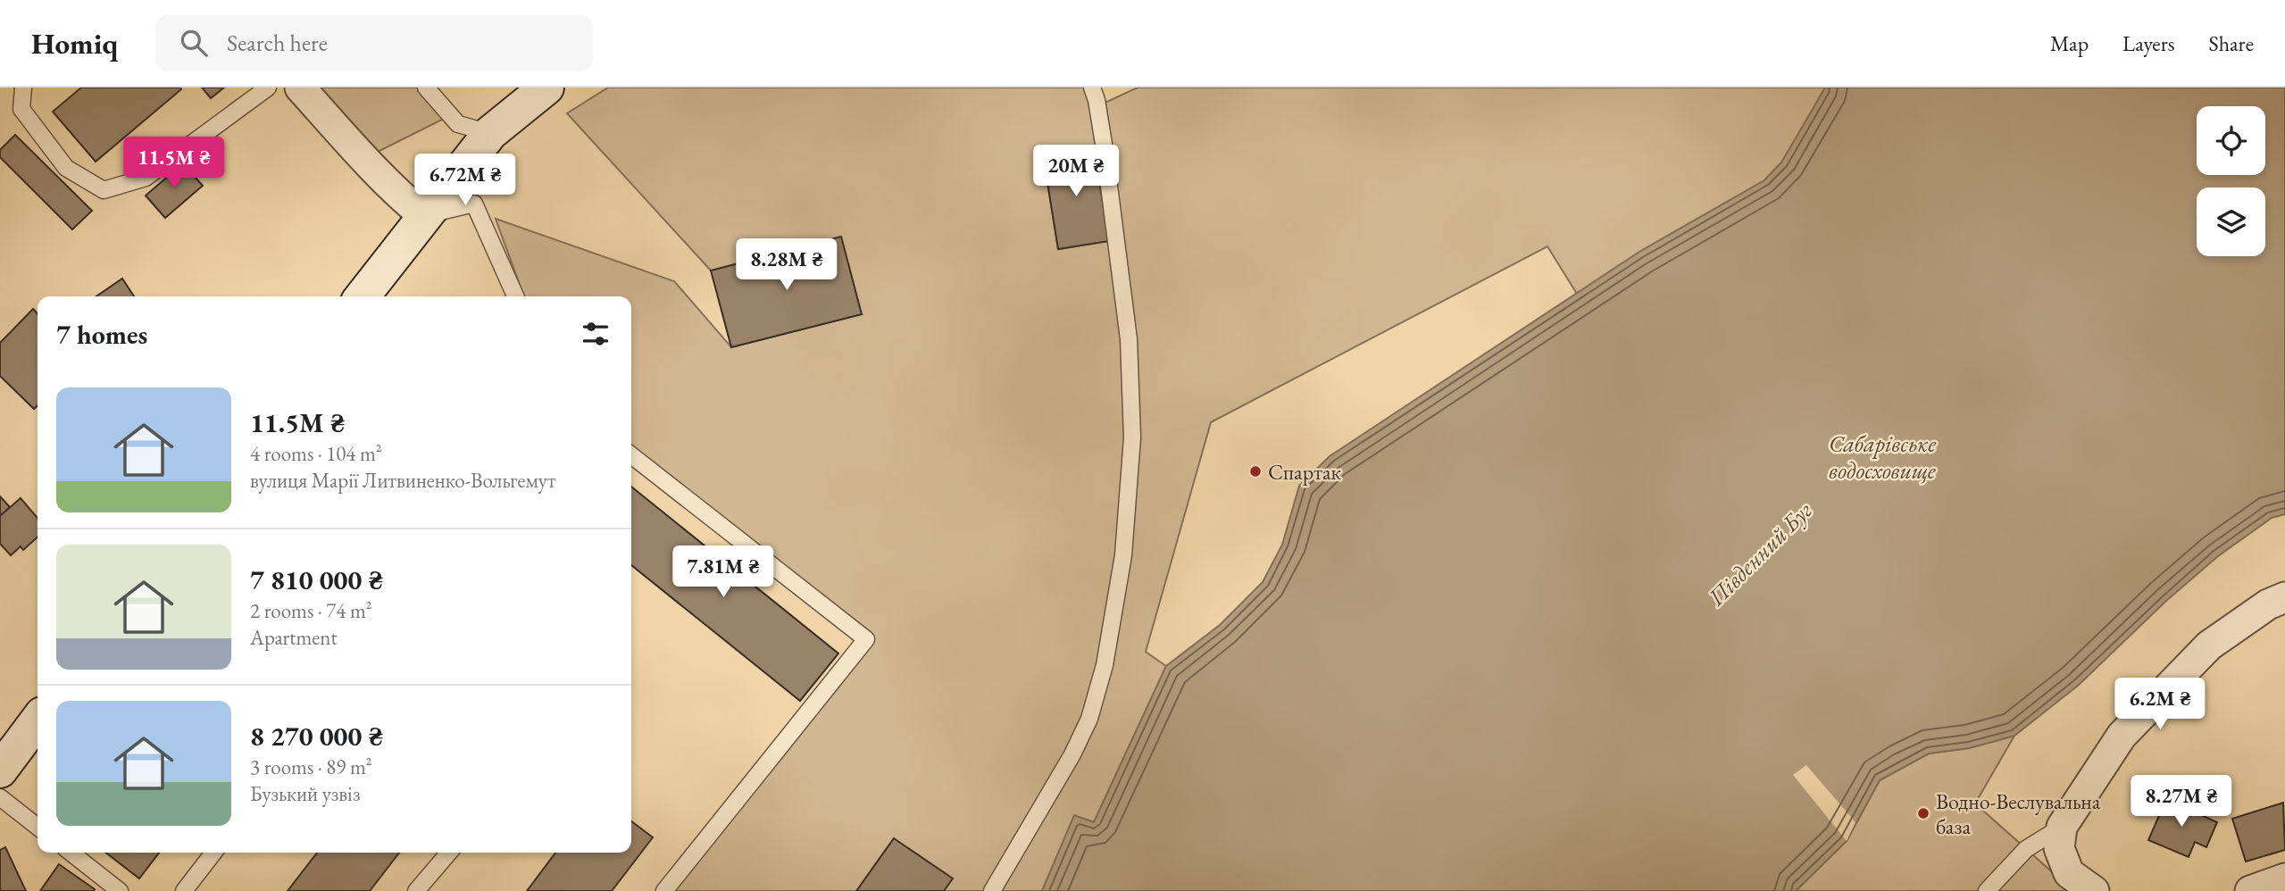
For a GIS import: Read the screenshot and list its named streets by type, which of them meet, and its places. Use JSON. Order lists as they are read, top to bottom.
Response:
{
  "water": ["Сабарівське водосховище", "Південний Буг"],
  "places": ["Спартак", "Водно-Веслувальна база"],
  "page": {
    "header": "Homiq",
    "search": "Search here",
    "nav": ["Map", "Layers", "Share"],
    "price": [
      "11.5M ₴",
      "20M ₴",
      "6.72M ₴",
      "8.28M ₴",
      "7.81M ₴",
      "6.2M ₴",
      "8.27M ₴"
    ],
    "heading": "7 homes",
    "list": [
      {
        "name": "11.5M ₴",
        "note": "4 rooms · 104 m² · вулиця Марії Литвиненко-Вольгемут"
      },
      {
        "name": "7 810 000 ₴",
        "note": "2 rooms · 74 m² · Apartment"
      },
      {
        "name": "8 270 000 ₴",
        "note": "3 rooms · 89 m² · Бузький узвіз"
      }
    ]
  }
}
